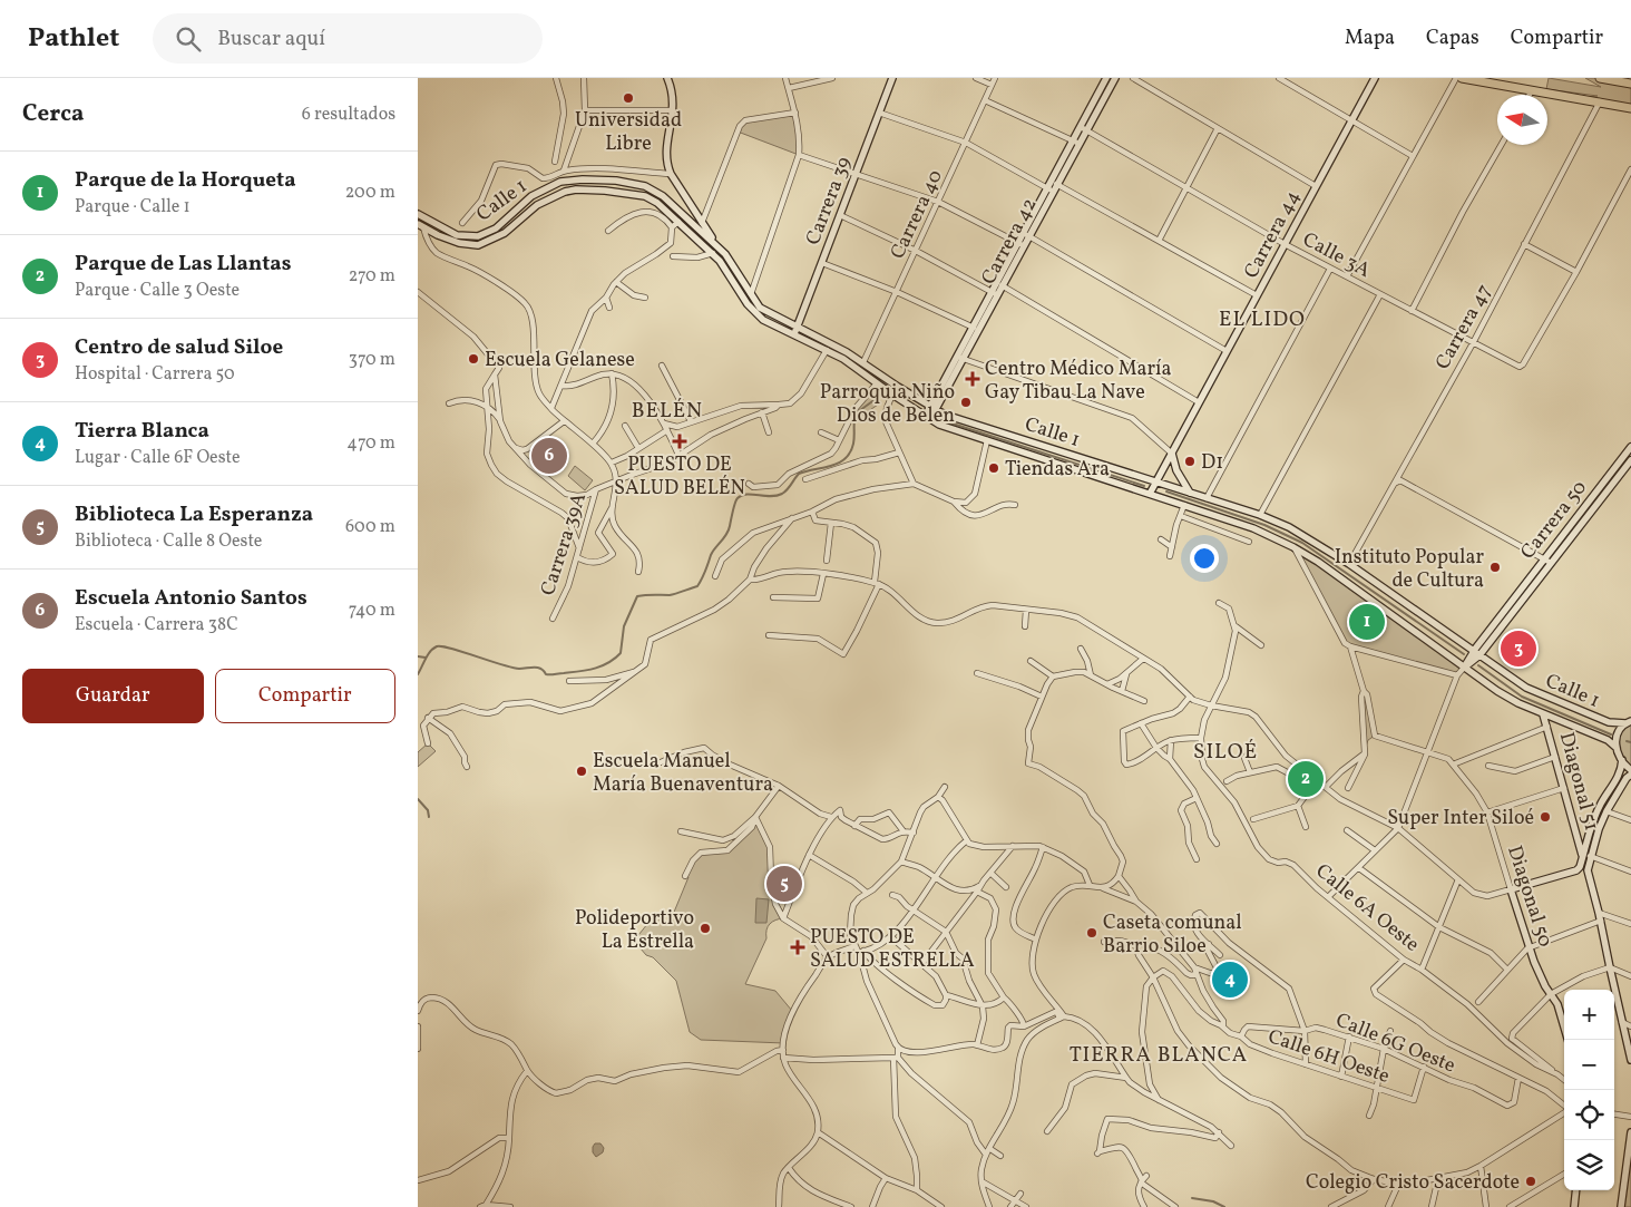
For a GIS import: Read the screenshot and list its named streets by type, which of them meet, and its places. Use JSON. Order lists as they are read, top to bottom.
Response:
{
  "streets": {
    "main road": [
      "Calle 1",
      "Carrera 39",
      "Carrera 44",
      "Carrera 42",
      "Carrera 50",
      "Diagonal 51",
      "Diagonal 50"
    ],
    "street": [
      "Carrera 40",
      "Calle 3A",
      "Carrera 47",
      "Carrera 39A",
      "Calle 6A Oeste",
      "Calle 6G Oeste",
      "Calle 6H Oeste"
    ]
  },
  "crossings": [
    ["Calle 1", "Carrera 39"],
    ["Calle 1", "Carrera 40"],
    ["Calle 1", "Carrera 44"],
    ["Calle 1", "Carrera 42"],
    ["Calle 1", "Carrera 47"],
    ["Calle 1", "Carrera 50"],
    ["Calle 1", "Carrera 39A"],
    ["Calle 1", "Diagonal 51"],
    ["Carrera 44", "Calle 3A"],
    ["Carrera 42", "Calle 3A"],
    ["Calle 3A", "Carrera 47"],
    ["Carrera 50", "Calle 6A Oeste"],
    ["Diagonal 50", "Calle 6A Oeste"],
    ["Calle 6G Oeste", "Calle 6H Oeste"]
  ],
  "districts": [
    "EL LIDO",
    "BELÉN",
    "SILOÉ",
    "TIERRA BLANCA"
  ],
  "places": {
    "other": [
      "Universidad Libre",
      "Escuela Gelanese",
      "Parroquia Niño Dios de Belen",
      "D1",
      "Tiendas Ara",
      "Instituto Popular de Cultura",
      "Escuela Manuel María Buenaventura",
      "Super Inter Siloé",
      "Polideportivo La Estrella",
      "Caseta comunal Barrio Siloe",
      "Colegio Cristo Sacerdote"
    ],
    "health": ["Centro Médico María Gay Tibau La Nave", "PUESTO DE SALUD BELÉN", "PUESTO DE SALUD ESTRELLA"]
  },
  "north": "left",
  "page": {
    "header": "Pathlet",
    "search": "Buscar aquí",
    "nav": ["Mapa", "Capas", "Compartir"],
    "heading": ["Cerca", "6 resultados"],
    "list": [
      {
        "mark": "1",
        "name": "Parque de la Horqueta",
        "note": "Parque · Calle 1",
        "value": "200 m"
      },
      {
        "mark": "2",
        "name": "Parque de Las Llantas",
        "note": "Parque · Calle 3 Oeste",
        "value": "270 m"
      },
      {
        "mark": "3",
        "name": "Centro de salud Siloe",
        "note": "Hospital · Carrera 50",
        "value": "370 m"
      },
      {
        "mark": "4",
        "name": "Tierra Blanca",
        "note": "Lugar · Calle 6F Oeste",
        "value": "470 m"
      },
      {
        "mark": "5",
        "name": "Biblioteca La Esperanza",
        "note": "Biblioteca · Calle 8 Oeste",
        "value": "600 m"
      },
      {
        "mark": "6",
        "name": "Escuela Antonio Santos",
        "note": "Escuela · Carrera 38C",
        "value": "740 m"
      }
    ],
    "pins": [
      "6",
      "1",
      "3",
      "2",
      "5",
      "4"
    ],
    "buttons": ["Guardar", "Compartir"],
    "map_buttons": ["+", "−"]
  }
}
